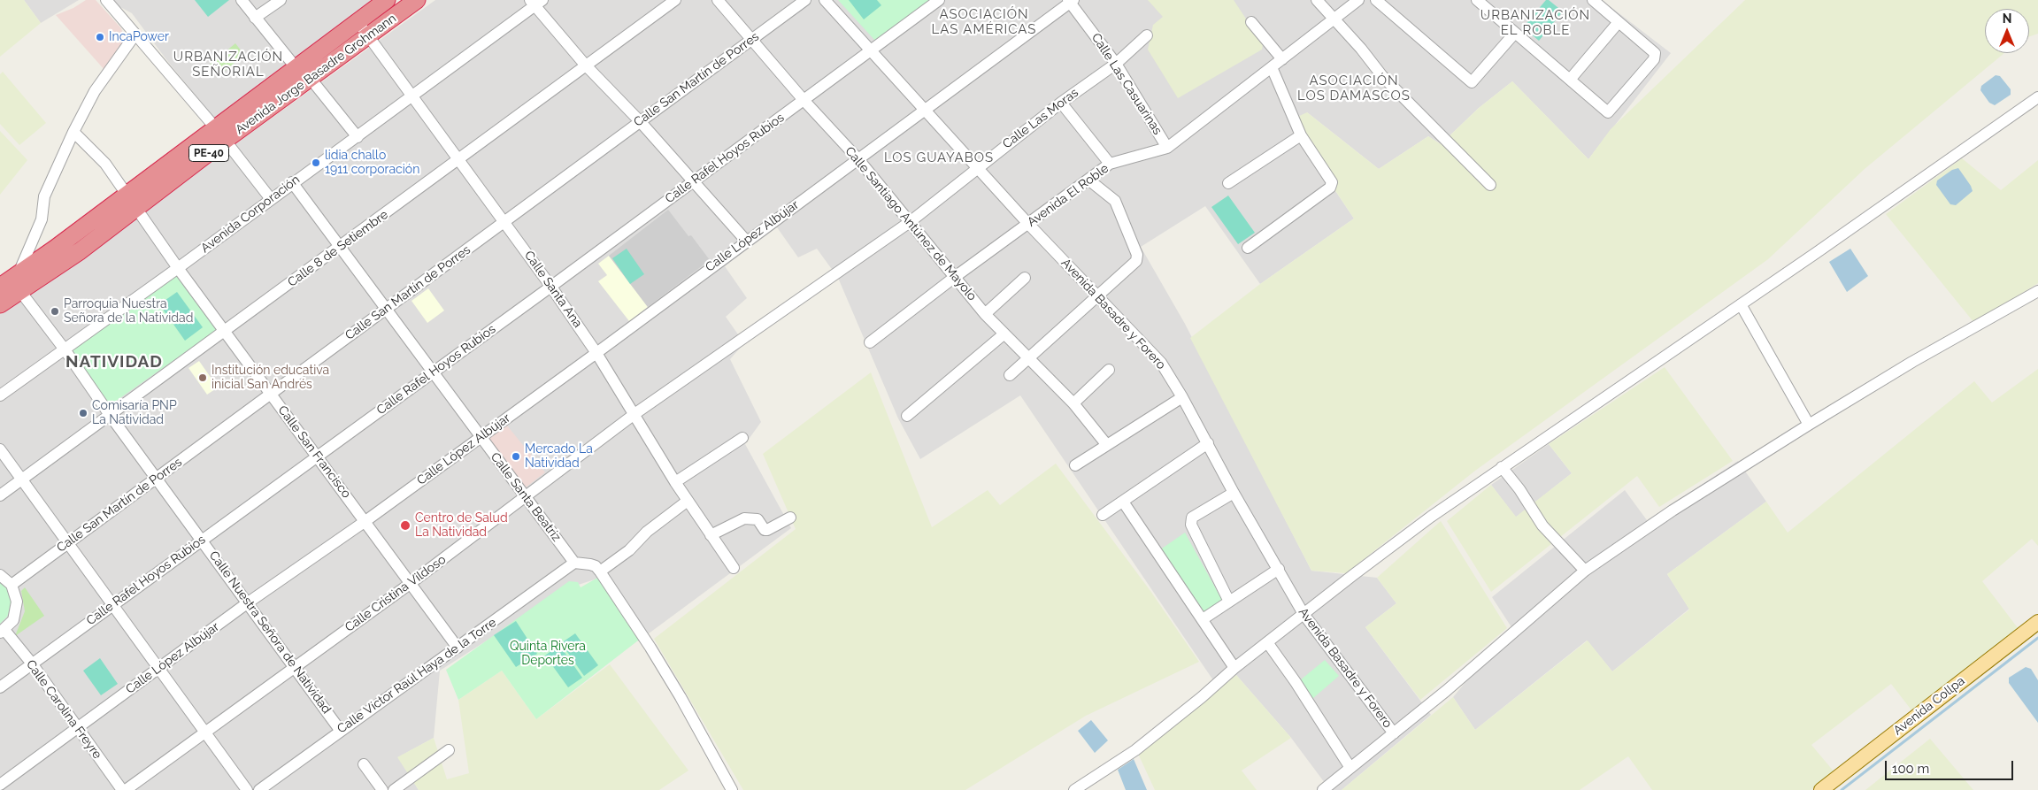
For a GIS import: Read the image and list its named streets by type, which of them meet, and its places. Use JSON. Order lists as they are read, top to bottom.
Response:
{
  "streets": {
    "highway": ["Avenida Jorge Basadre Grohmann", "PE-40"],
    "main road": ["Avenida Collpa"],
    "street": [
      "Calle San Martín de Porres",
      "Calle Las Casuarinas",
      "Calle Las Moras",
      "Calle Rafel Hoyos Rubios",
      "Avenida El Roble",
      "Avenida Corporación",
      "Calle Santiago Antúnez de Mayolo",
      "Calle López Albújar",
      "Calle 8 de Setiembre",
      "Calle Santa Ana",
      "Avenida Basadre y Forero",
      "Calle San Francisco",
      "Calle Santa Beatriz",
      "Calle Cristina Vildoso",
      "Calle Nuestra Señora de Natividad",
      "Calle Víctor Raúl Haya de la Torre",
      "Calle Carolina Freyre"
    ]
  },
  "crossings": [
    ["Avenida Jorge Basadre Grohmann", "Calle Santa Ana"],
    ["Avenida Jorge Basadre Grohmann", "Calle San Francisco"],
    ["Avenida Jorge Basadre Grohmann", "Calle Nuestra Señora de Natividad"],
    ["Calle San Martín de Porres", "Calle Santiago Antúnez de Mayolo"],
    ["Calle San Martín de Porres", "Calle Santa Ana"],
    ["Calle San Martín de Porres", "Calle San Francisco"],
    ["Calle San Martín de Porres", "Calle Santa Beatriz"],
    ["Calle San Martín de Porres", "Calle Nuestra Señora de Natividad"],
    ["Calle Las Casuarinas", "Calle Las Moras"],
    ["Calle Las Casuarinas", "Avenida El Roble"],
    ["Calle Las Casuarinas", "Calle López Albújar"],
    ["Calle Las Moras", "Calle Santiago Antúnez de Mayolo"],
    ["Calle Las Moras", "Avenida Basadre y Forero"],
    ["Calle Las Moras", "Calle Cristina Vildoso"],
    ["Calle Rafel Hoyos Rubios", "Calle Santiago Antúnez de Mayolo"],
    ["Calle Rafel Hoyos Rubios", "Calle Santa Ana"],
    ["Calle Rafel Hoyos Rubios", "Avenida Basadre y Forero"],
    ["Calle Rafel Hoyos Rubios", "Calle San Francisco"],
    ["Calle Rafel Hoyos Rubios", "Calle Santa Beatriz"],
    ["Calle Rafel Hoyos Rubios", "Calle Nuestra Señora de Natividad"],
    ["Calle Rafel Hoyos Rubios", "Calle Carolina Freyre"],
    ["Avenida El Roble", "Calle Santiago Antúnez de Mayolo"],
    ["Avenida El Roble", "Avenida Basadre y Forero"],
    ["Avenida Corporación", "Calle Santa Ana"],
    ["Avenida Corporación", "Calle San Francisco"],
    ["Avenida Corporación", "Calle Santa Beatriz"],
    ["Avenida Corporación", "Calle Nuestra Señora de Natividad"],
    ["Calle Santiago Antúnez de Mayolo", "Calle López Albújar"],
    ["Calle López Albújar", "Calle Santa Ana"],
    ["Calle López Albújar", "Avenida Basadre y Forero"],
    ["Calle López Albújar", "Calle San Francisco"],
    ["Calle López Albújar", "Calle Santa Beatriz"],
    ["Calle López Albújar", "Calle Nuestra Señora de Natividad"],
    ["Calle López Albújar", "Calle Carolina Freyre"],
    ["Calle 8 de Setiembre", "Calle Santa Ana"],
    ["Calle 8 de Setiembre", "Calle San Francisco"],
    ["Calle 8 de Setiembre", "Calle Santa Beatriz"],
    ["Calle 8 de Setiembre", "Calle Nuestra Señora de Natividad"],
    ["Calle Santa Ana", "Calle Cristina Vildoso"],
    ["Calle San Francisco", "Calle Cristina Vildoso"],
    ["Calle San Francisco", "Calle Víctor Raúl Haya de la Torre"],
    ["Calle Santa Beatriz", "Calle Cristina Vildoso"],
    ["Calle Santa Beatriz", "Calle Víctor Raúl Haya de la Torre"],
    ["Calle Cristina Vildoso", "Calle Nuestra Señora de Natividad"],
    ["Calle Nuestra Señora de Natividad", "Calle Víctor Raúl Haya de la Torre"]
  ],
  "districts": [
    "ASOCIACIÓN LAS AMÉRICAS",
    "URBANIZACIÓN EL ROBLE",
    "URBANIZACIÓN SEÑORIAL",
    "ASOCIACIÓN LOS DAMASCOS",
    "LOS GUAYABOS",
    "NATIVIDAD"
  ],
  "parks": ["Quinta Rivera Deportes"],
  "places": [
    "IncaPower",
    "lidia challo 1911 corporación",
    "Parroquia Nuestra Señora de la Natividad",
    "Institución educativa inicial San Andrés",
    "Comisaría PNP La Natividad",
    "Mercado La Natividad",
    "Centro de Salud La Natividad"
  ],
  "scale_bar": "100 m",
  "north": "top"
}
